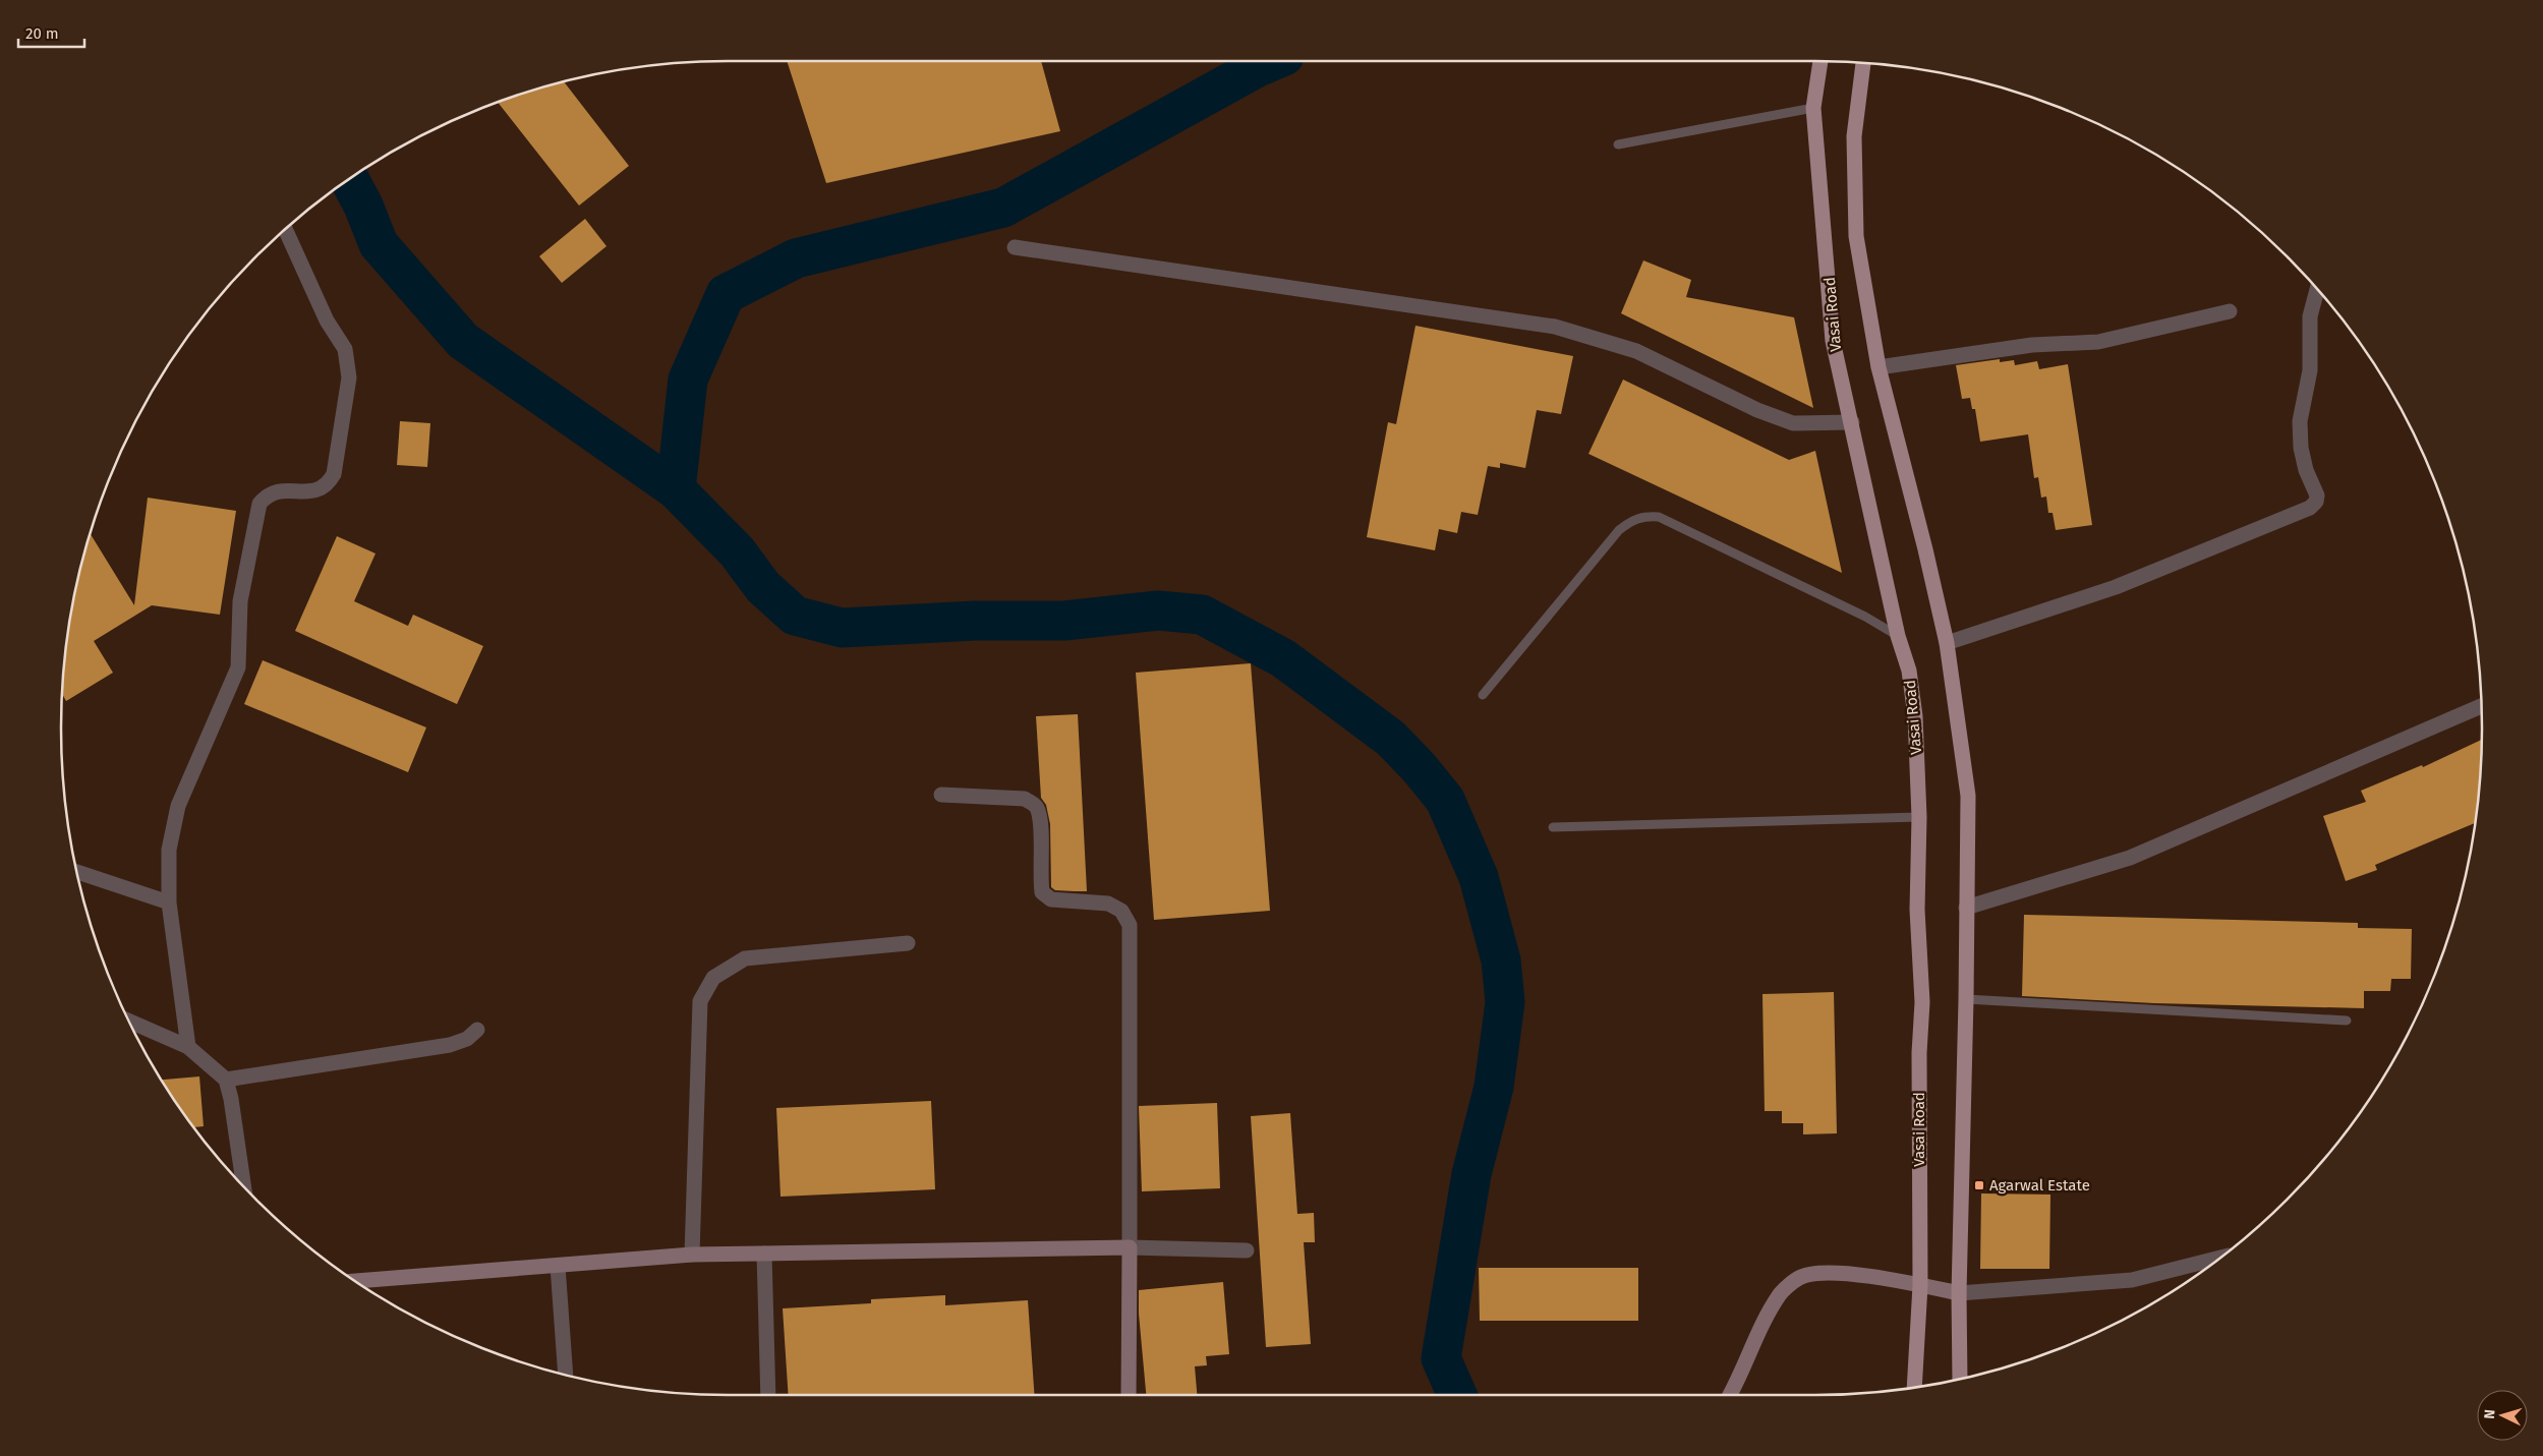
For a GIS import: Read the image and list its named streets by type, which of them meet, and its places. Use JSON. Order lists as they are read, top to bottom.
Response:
{
  "streets": {
    "main road": ["Vasai Road"]
  },
  "places": {
    "transit": ["Agarwal Estate"]
  },
  "scale_bar": "20 m",
  "north": "left"
}
